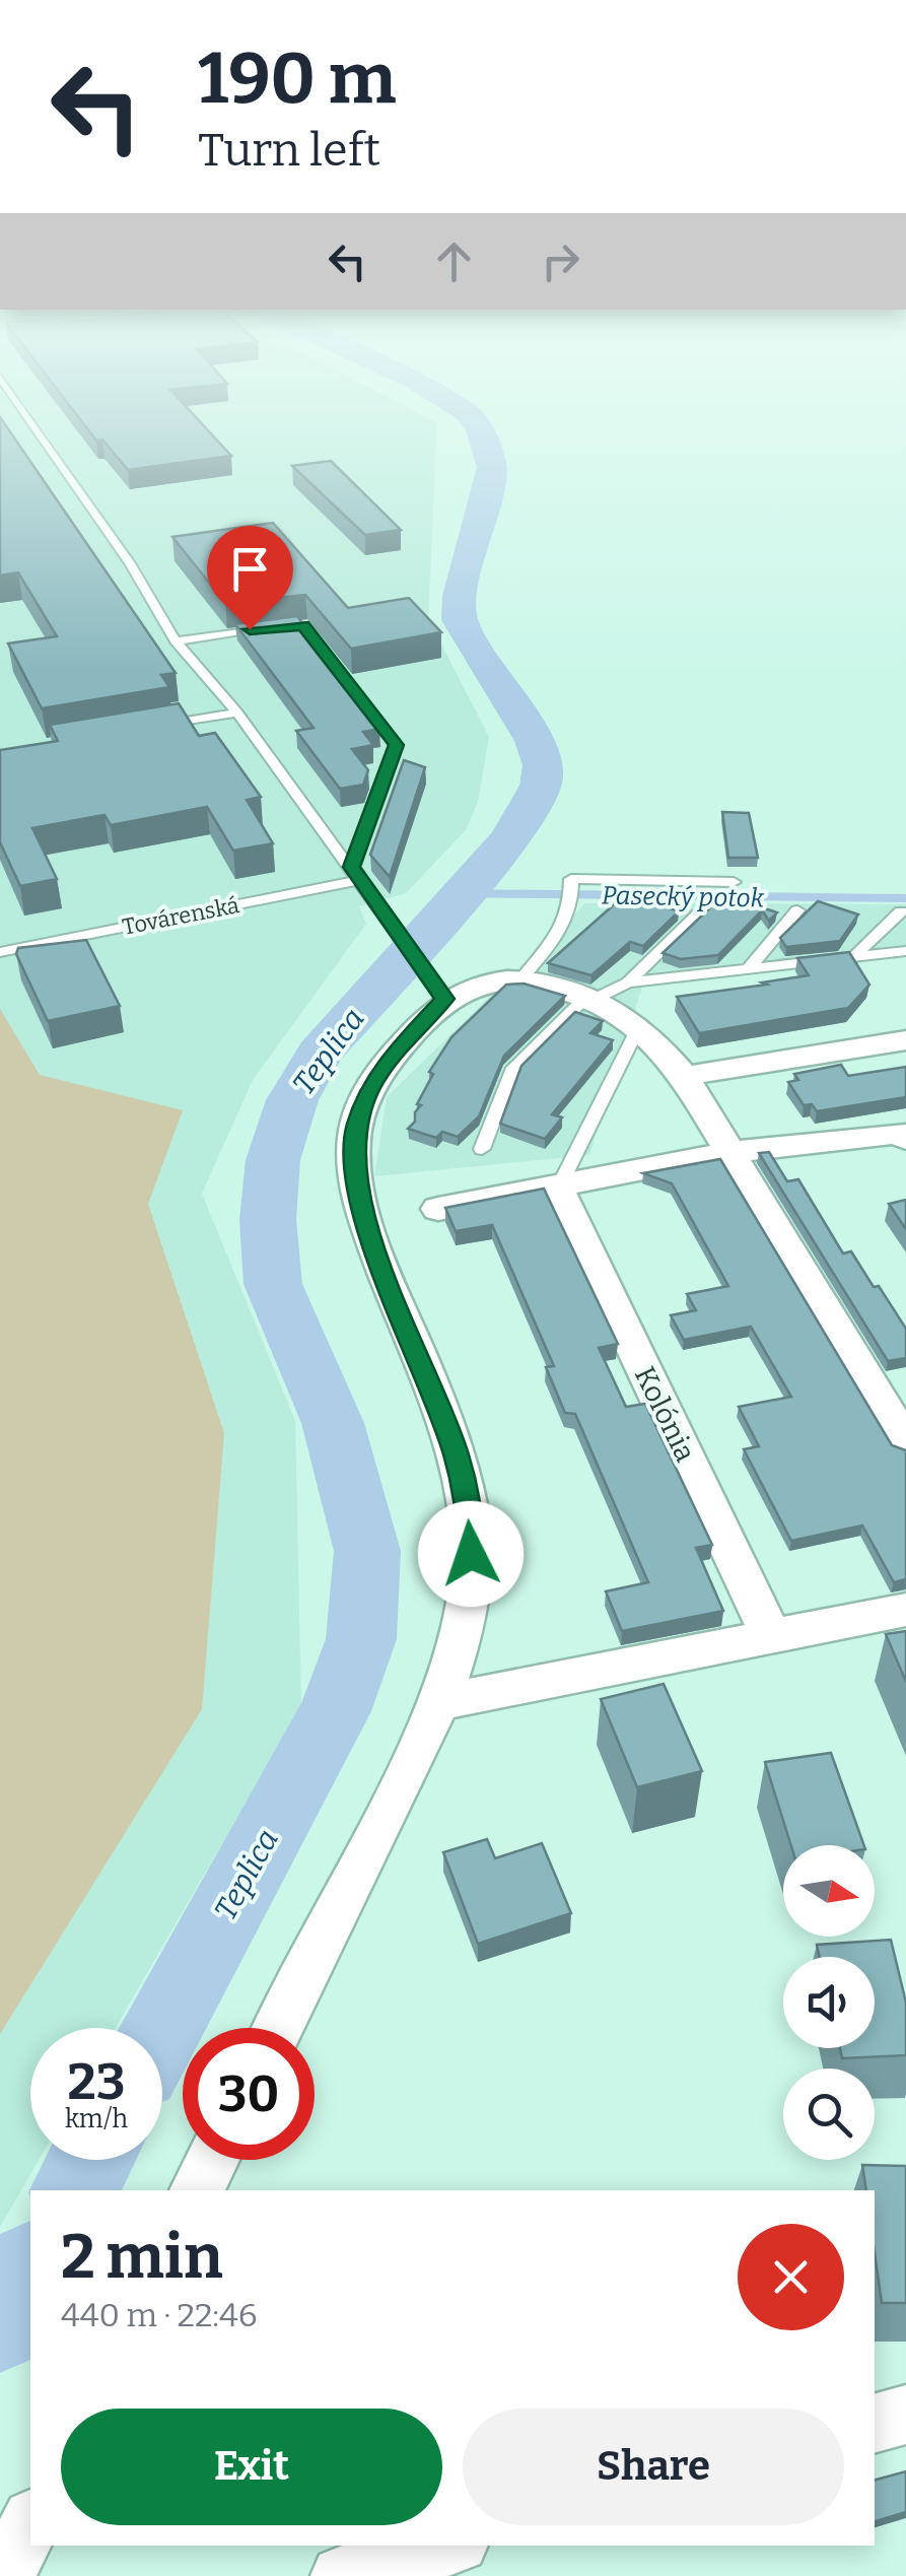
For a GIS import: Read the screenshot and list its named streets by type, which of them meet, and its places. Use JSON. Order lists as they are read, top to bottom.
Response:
{
  "streets": {
    "street": ["Kolónia"],
    "lane": ["Továrenská"]
  },
  "water": ["Pasecký potok", "Teplica"],
  "north": "right",
  "page": {
    "turn": ["190 m", "Turn left"],
    "speed": "23 km/h",
    "limit": "30",
    "heading": ["2 min", "440 m · 22:46"],
    "buttons": ["Exit", "Share"]
  }
}
